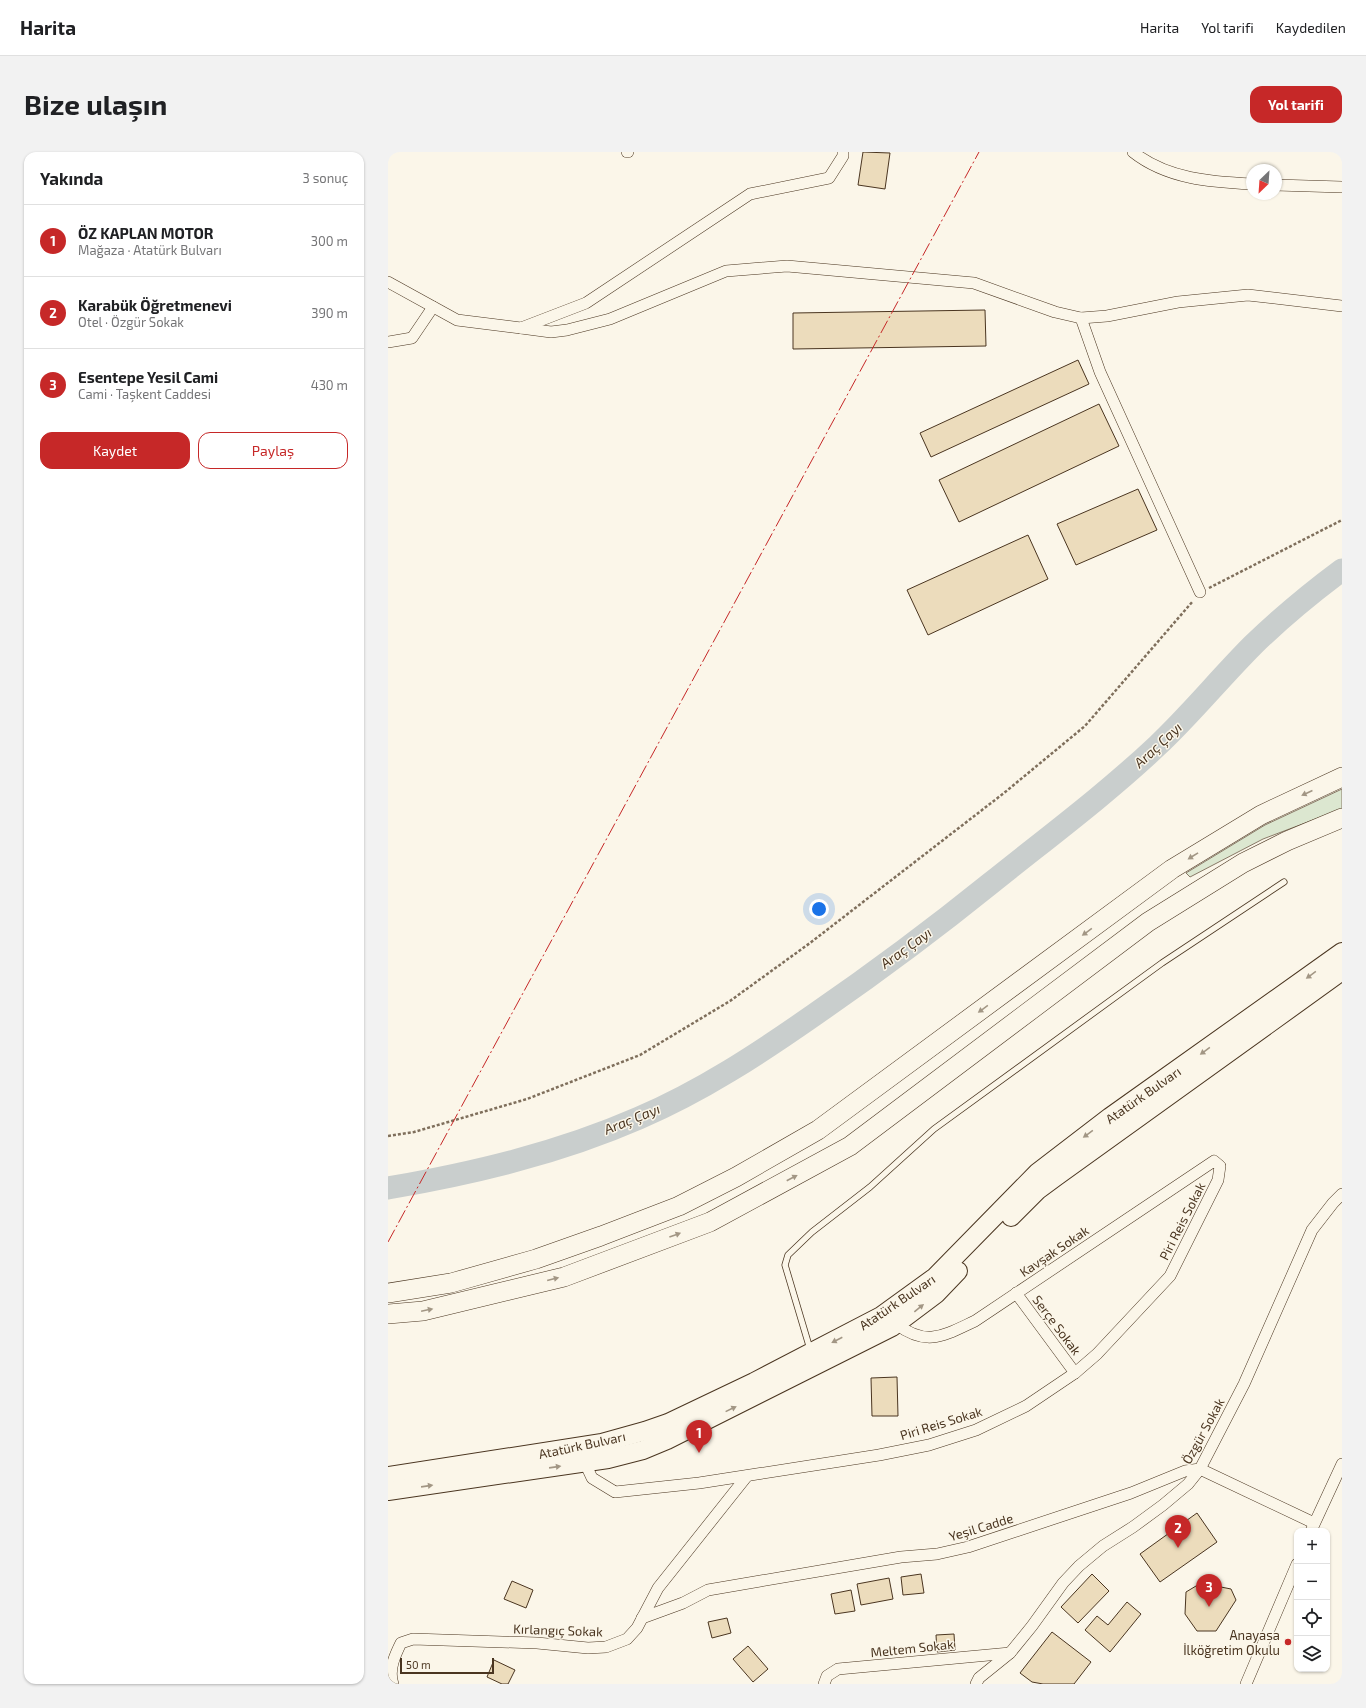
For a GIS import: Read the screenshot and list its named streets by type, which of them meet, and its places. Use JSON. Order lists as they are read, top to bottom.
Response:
{
  "streets": {
    "main road": ["Atatürk Bulvarı"],
    "street": [
      "Piri Reis Sokak",
      "Kavşak Sokak",
      "Serçe Sokak",
      "Özgür Sokak",
      "Yeşil Cadde",
      "Kırlangıç Sokak",
      "Meltem Sokak"
    ]
  },
  "crossings": [
    ["Atatürk Bulvarı", "Piri Reis Sokak"],
    ["Atatürk Bulvarı", "Kavşak Sokak"],
    ["Piri Reis Sokak", "Kavşak Sokak"],
    ["Piri Reis Sokak", "Serçe Sokak"],
    ["Piri Reis Sokak", "Kırlangıç Sokak"],
    ["Kavşak Sokak", "Serçe Sokak"],
    ["Özgür Sokak", "Yeşil Cadde"],
    ["Özgür Sokak", "Meltem Sokak"],
    ["Yeşil Cadde", "Kırlangıç Sokak"]
  ],
  "water": ["Araç Çayı"],
  "places": ["Anayasa İlköğretim Okulu"],
  "scale_bar": "50 m",
  "north": "bottom left",
  "page": {
    "header": "Harita",
    "nav": ["Harita", "Yol tarifi", "Kaydedilen"],
    "buttons": [
      "Yol tarifi",
      ["Kaydet", "Paylaş"]
    ],
    "title": "Bize ulaşın",
    "heading": ["Yakında", "3 sonuç"],
    "list": [
      {
        "mark": "1",
        "name": "ÖZ KAPLAN MOTOR",
        "note": "Mağaza · Atatürk Bulvarı",
        "value": "300 m"
      },
      {
        "mark": "2",
        "name": "Karabük Öğretmenevi",
        "note": "Otel · Özgür Sokak",
        "value": "390 m"
      },
      {
        "mark": "3",
        "name": "Esentepe Yesil Cami",
        "note": "Cami · Taşkent Caddesi",
        "value": "430 m"
      }
    ],
    "pins": ["1", "2", "3"],
    "map_buttons": ["+", "−"],
    "scale": "50 m"
  }
}
